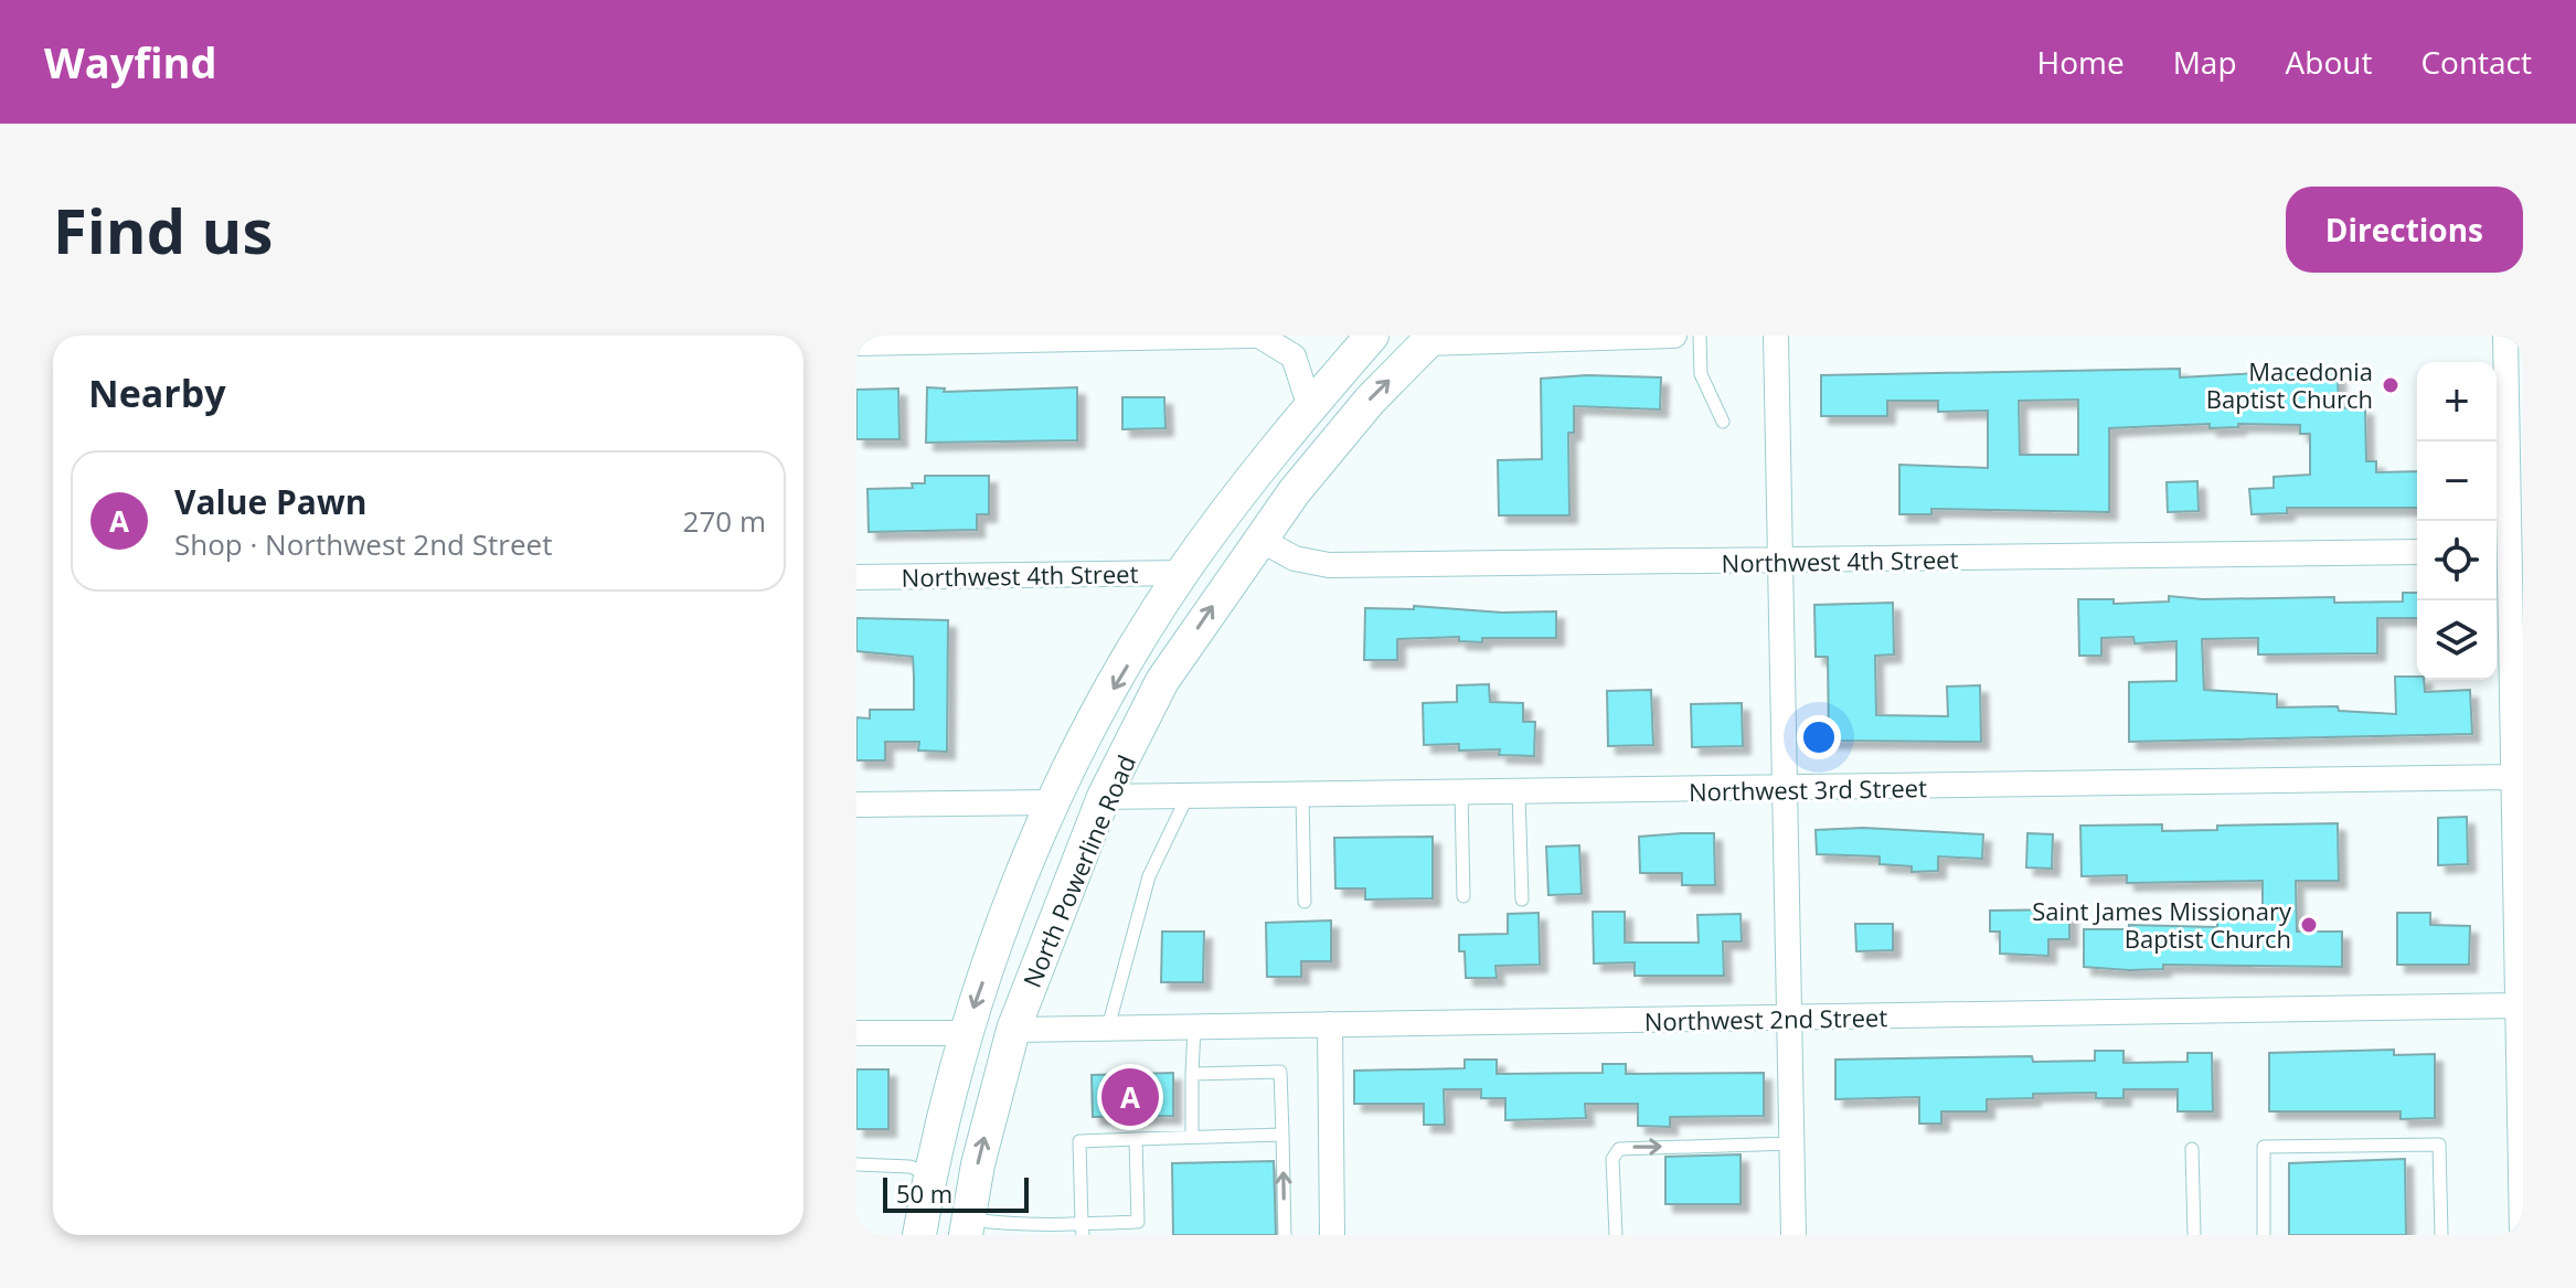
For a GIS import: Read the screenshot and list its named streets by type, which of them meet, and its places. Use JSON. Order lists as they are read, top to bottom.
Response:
{
  "streets": {
    "main road": ["North Powerline Road"],
    "street": ["Northwest 4th Street", "Northwest 3rd Street", "Northwest 2nd Street"]
  },
  "crossings": [
    ["Northwest 4th Street", "North Powerline Road"],
    ["Northwest 3rd Street", "North Powerline Road"],
    ["North Powerline Road", "Northwest 2nd Street"]
  ],
  "places": ["Macedonia Baptist Church", "Saint James Missionary Baptist Church"],
  "scale_bar": "50 m",
  "page": {
    "header": "Wayfind",
    "nav": [
      "Home",
      "Map",
      "About",
      "Contact"
    ],
    "buttons": "Directions",
    "title": "Find us",
    "heading": "Nearby",
    "map_buttons": ["+", "−"],
    "list": [
      {
        "mark": "A",
        "name": "Value Pawn",
        "note": "Shop · Northwest 2nd Street",
        "value": "270 m"
      }
    ],
    "pins": "A",
    "scale": "50 m"
  }
}
